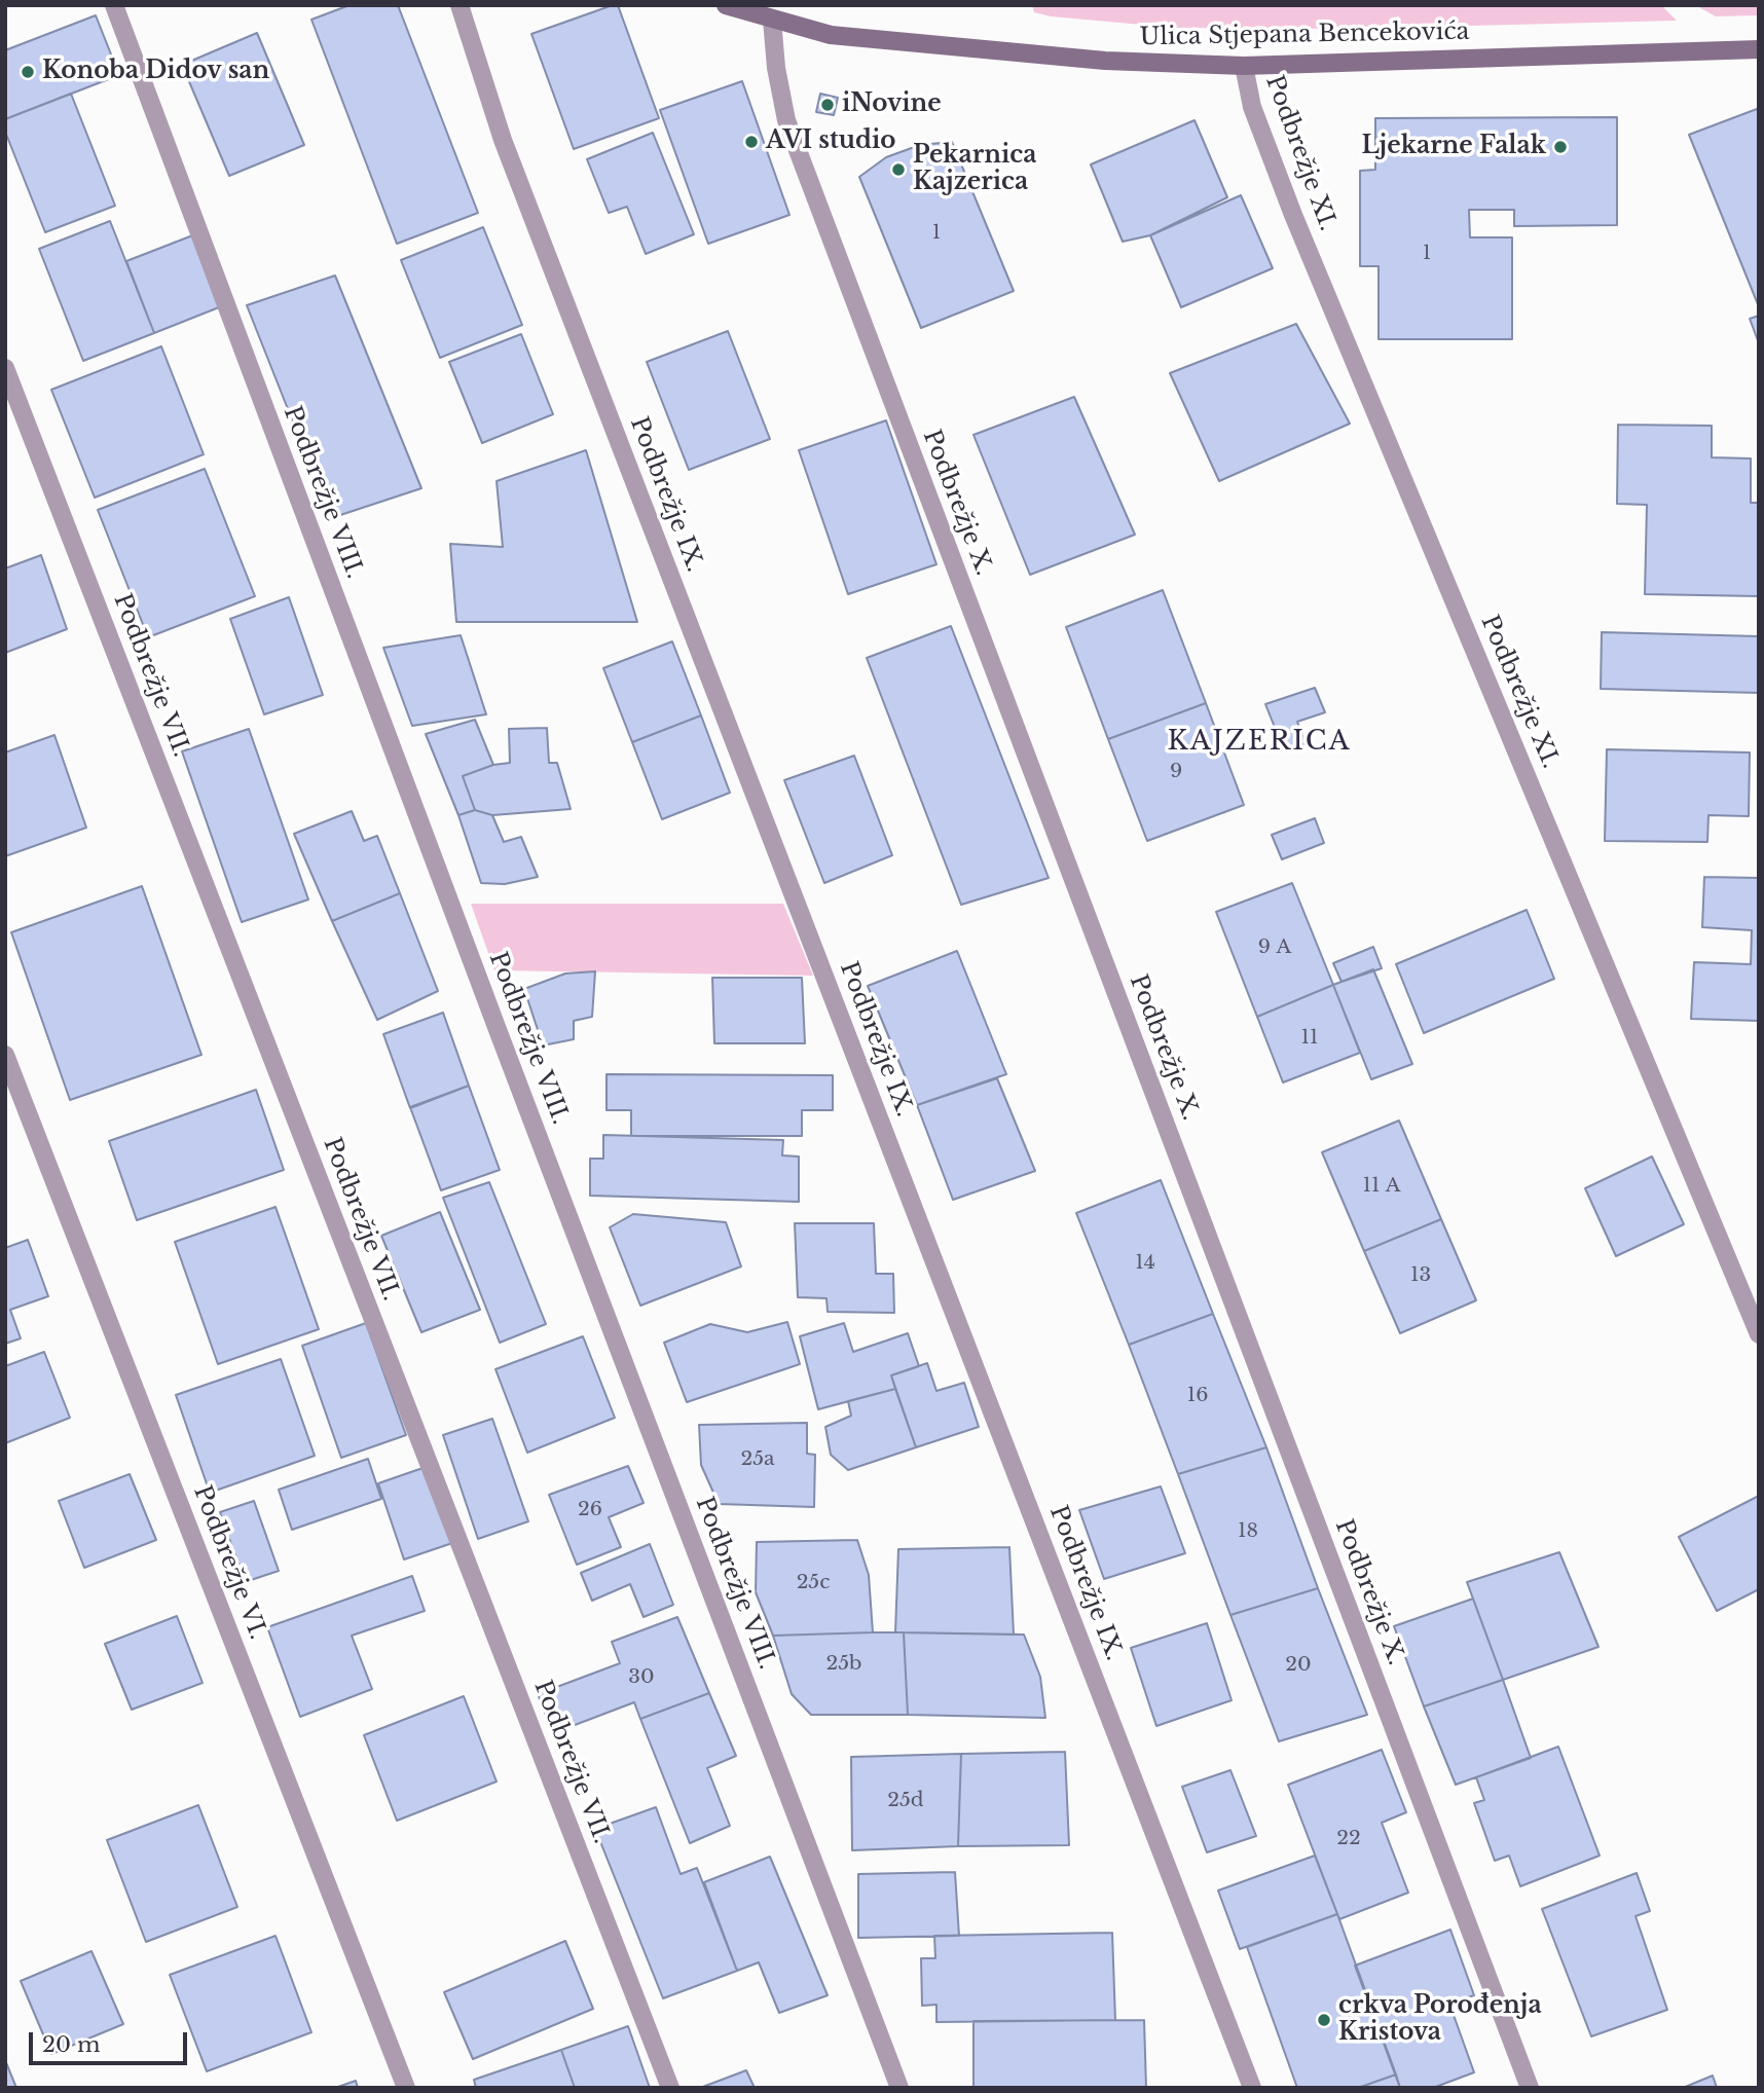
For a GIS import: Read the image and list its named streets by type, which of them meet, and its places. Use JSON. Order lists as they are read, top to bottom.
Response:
{
  "streets": {
    "street": [
      "Ulica Stjepana Bencekovića",
      "Podbrežje XI.",
      "Podbrežje VIII.",
      "Podbrežje IX.",
      "Podbrežje X.",
      "Podbrežje VII.",
      "Podbrežje VI."
    ]
  },
  "crossings": [
    ["Ulica Stjepana Bencekovića", "Podbrežje XI."],
    ["Ulica Stjepana Bencekovića", "Podbrežje X."]
  ],
  "districts": ["KAJZERICA"],
  "places": [
    "Konoba Didov san",
    "iNovine",
    "AVI studio",
    "Ljekarne Falak",
    "Pekarnica Kajzerica",
    "crkva Porođenja Kristova"
  ],
  "house_numbers": [
    "1",
    "1",
    "9",
    "9 A",
    "11",
    "11 A",
    "14",
    "13",
    "16",
    "25a",
    "26",
    "18",
    "25c",
    "25b",
    "20",
    "30",
    "25d",
    "22"
  ],
  "scale_bar": "20 m"
}
